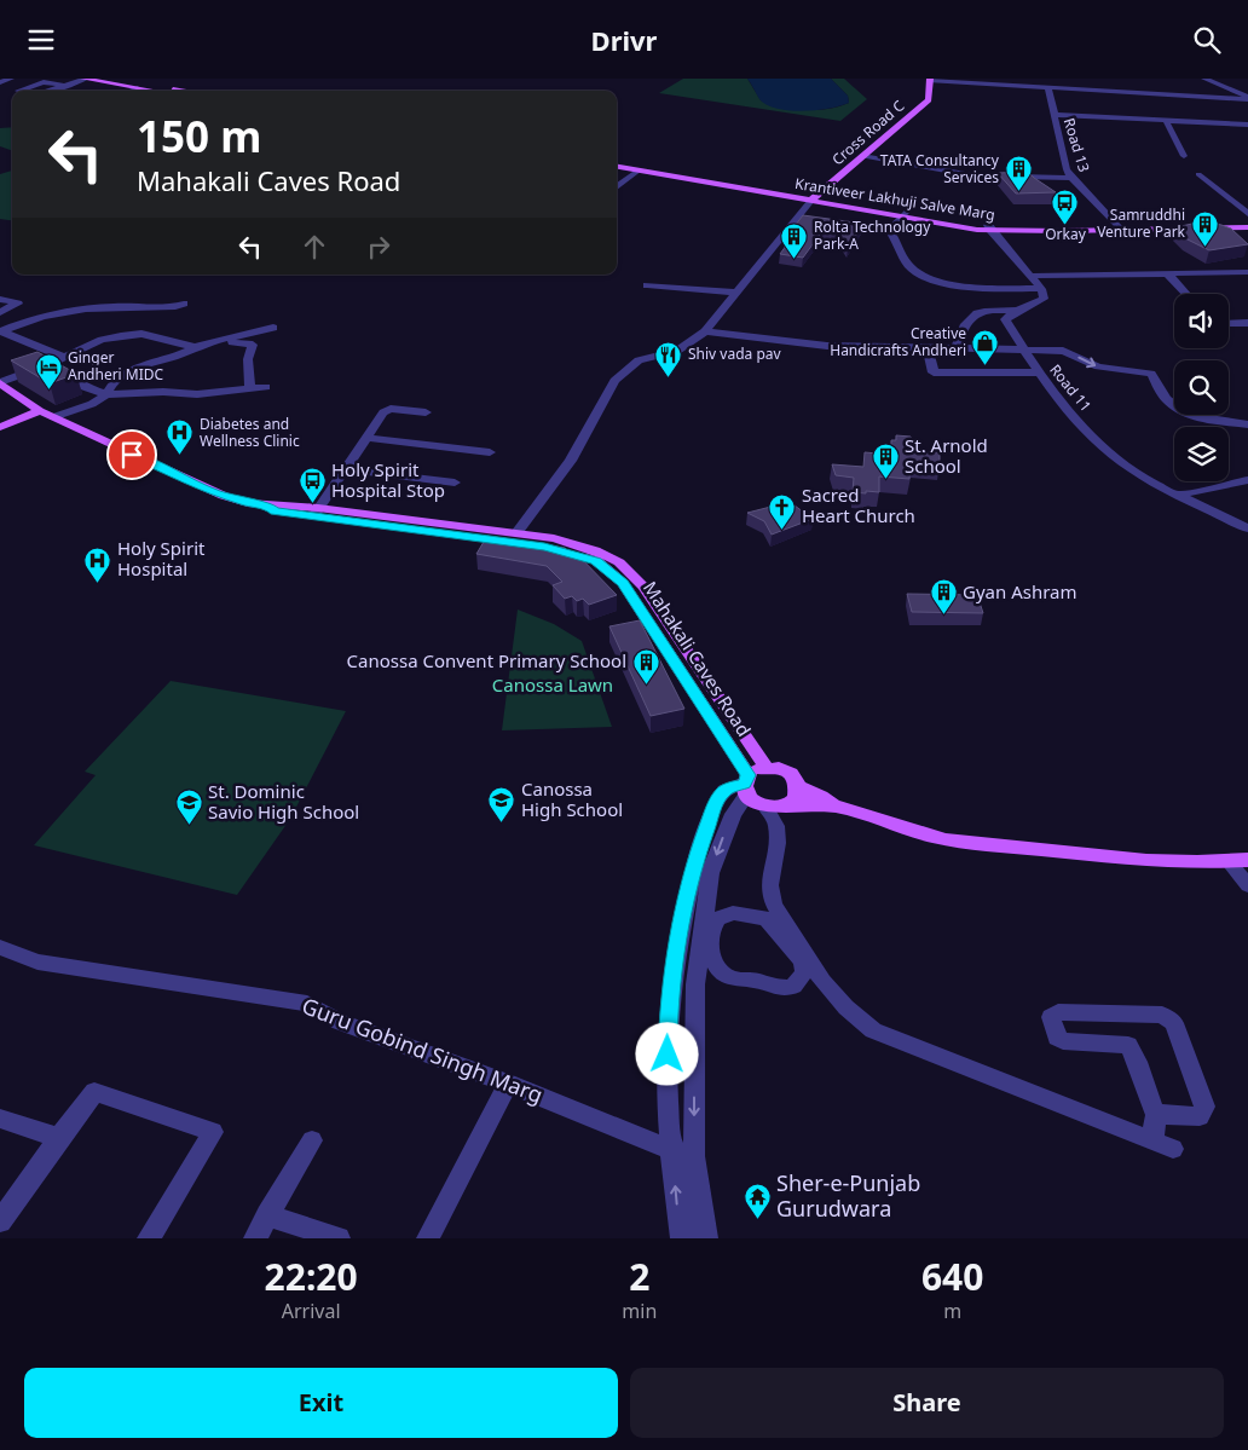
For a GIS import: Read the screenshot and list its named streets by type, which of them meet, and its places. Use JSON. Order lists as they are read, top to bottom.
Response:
{
  "streets": {
    "main road": ["Cross Road C", "Krantiveer Lakhuji Salve Marg", "Mahakali Caves Road"],
    "street": ["Road 13", "Road 11", "Guru Gobind Singh Marg"]
  },
  "crossings": [
    ["Cross Road C", "Krantiveer Lakhuji Salve Marg"],
    ["Road 13", "Krantiveer Lakhuji Salve Marg"]
  ],
  "parks": ["Canossa Lawn"],
  "places": {
    "building": [
      "TATA Consultancy Services",
      "Samruddhi Venture Park",
      "Rolta Technology Park-A",
      "St. Arnold School",
      "Gyan Ashram",
      "Canossa Convent Primary School"
    ],
    "bus stop": ["Orkay", "Holy Spirit Hospital Stop"],
    "shop": ["Creative Handicrafts Andheri"],
    "restaurant": ["Shiv vada pav"],
    "hotel": ["Ginger Andheri MIDC"],
    "hospital": ["Diabetes and Wellness Clinic", "Holy Spirit Hospital"],
    "church": ["Sacred Heart Church"],
    "school or university": ["Canossa High School", "St. Dominic Savio High School"],
    "temple": ["Sher-e-Punjab Gurudwara"]
  },
  "page": {
    "header": "Drivr",
    "turn": ["150 m", "Mahakali Caves Road"],
    "eta": [
      "22:20",
      "Arrival",
      "2",
      "min",
      "640",
      "m"
    ],
    "buttons": ["Exit", "Share"]
  }
}
